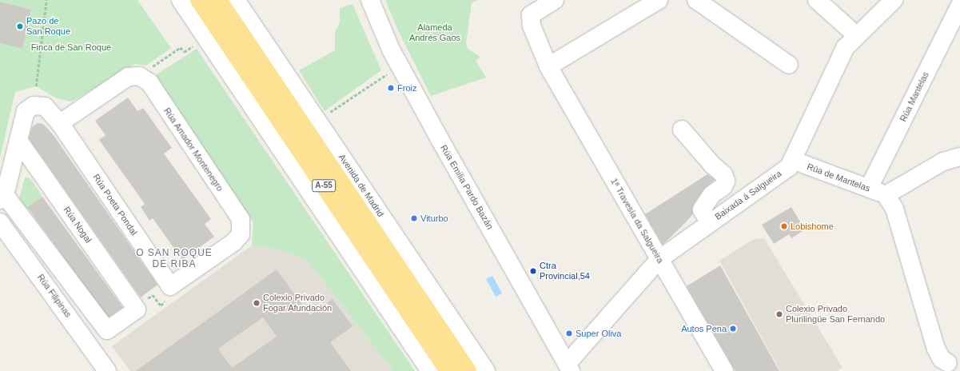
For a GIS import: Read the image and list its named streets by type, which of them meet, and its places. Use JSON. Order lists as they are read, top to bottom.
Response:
{
  "streets": {
    "highway": ["A-55", "Avenida de Madrid"],
    "street": [
      "Rúa Mantelas",
      "Rúa Amador Montenegro",
      "Rúa de Mantelas",
      "Rúa Emilia Pardo Bazán",
      "Baixada á Salgueira",
      "Rúa Poeta Pondal",
      "1ª Travesía da Salgueira",
      "Rúa Nogal",
      "Rúa Filipinas"
    ]
  },
  "crossings": [
    ["Rúa Mantelas", "Rúa de Mantelas"],
    ["Rúa Amador Montenegro", "Rúa Poeta Pondal"],
    ["Rúa de Mantelas", "Baixada á Salgueira"],
    ["Rúa Emilia Pardo Bazán", "Baixada á Salgueira"],
    ["Baixada á Salgueira", "1ª Travesía da Salgueira"],
    ["Rúa Poeta Pondal", "Rúa Nogal"]
  ],
  "districts": ["O SAN ROQUE DE RIBA"],
  "parks": ["Alameda Andrés Gaos", "Finca de San Roque"],
  "places": [
    "Pazo de San Roque",
    "Froiz",
    "Viturbo",
    "Lobishome",
    "Ctra Provincial,54",
    "Colexio Privado Fogar Afundación",
    "Colexio Privado Plurilingüe San Fernando",
    "Autos Pena",
    "Super Oliva"
  ]
}
